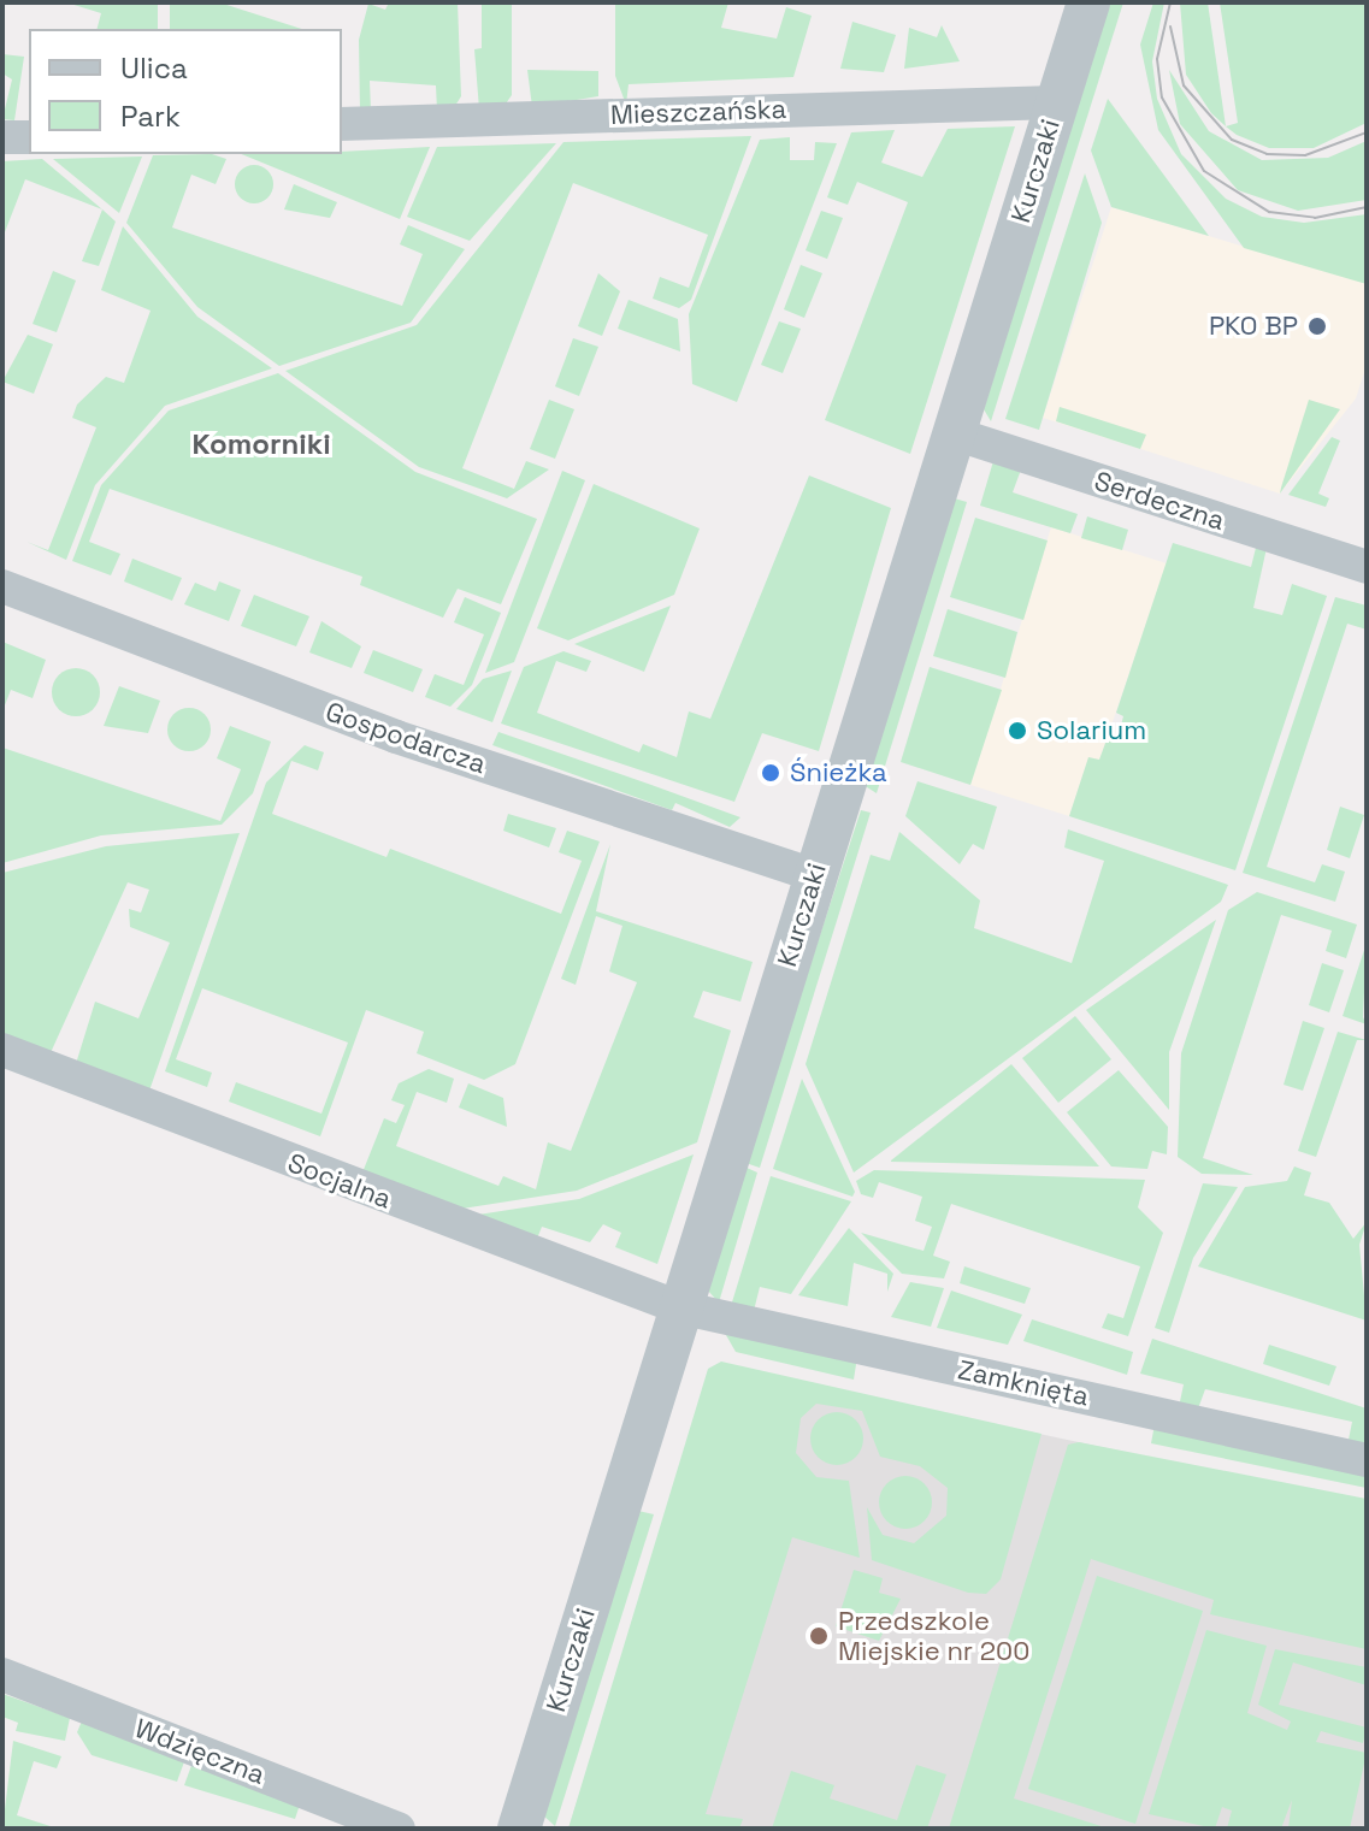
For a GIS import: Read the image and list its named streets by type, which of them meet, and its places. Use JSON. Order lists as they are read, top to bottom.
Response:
{
  "streets": {
    "street": [
      "Mieszczańska",
      "Kurczaki",
      "Serdeczna",
      "Gospodarcza",
      "Socjalna",
      "Zamknięta",
      "Wdzięczna"
    ]
  },
  "crossings": [
    ["Mieszczańska", "Kurczaki"],
    ["Kurczaki", "Serdeczna"],
    ["Kurczaki", "Gospodarcza"],
    ["Kurczaki", "Socjalna"],
    ["Kurczaki", "Zamknięta"],
    ["Socjalna", "Zamknięta"]
  ],
  "districts": ["Komorniki"],
  "places": [
    "PKO BP",
    "Solarium",
    "Śnieżka",
    "Przedszkole Miejskie nr 200"
  ],
  "legend": ["Ulica", "Park"]
}
